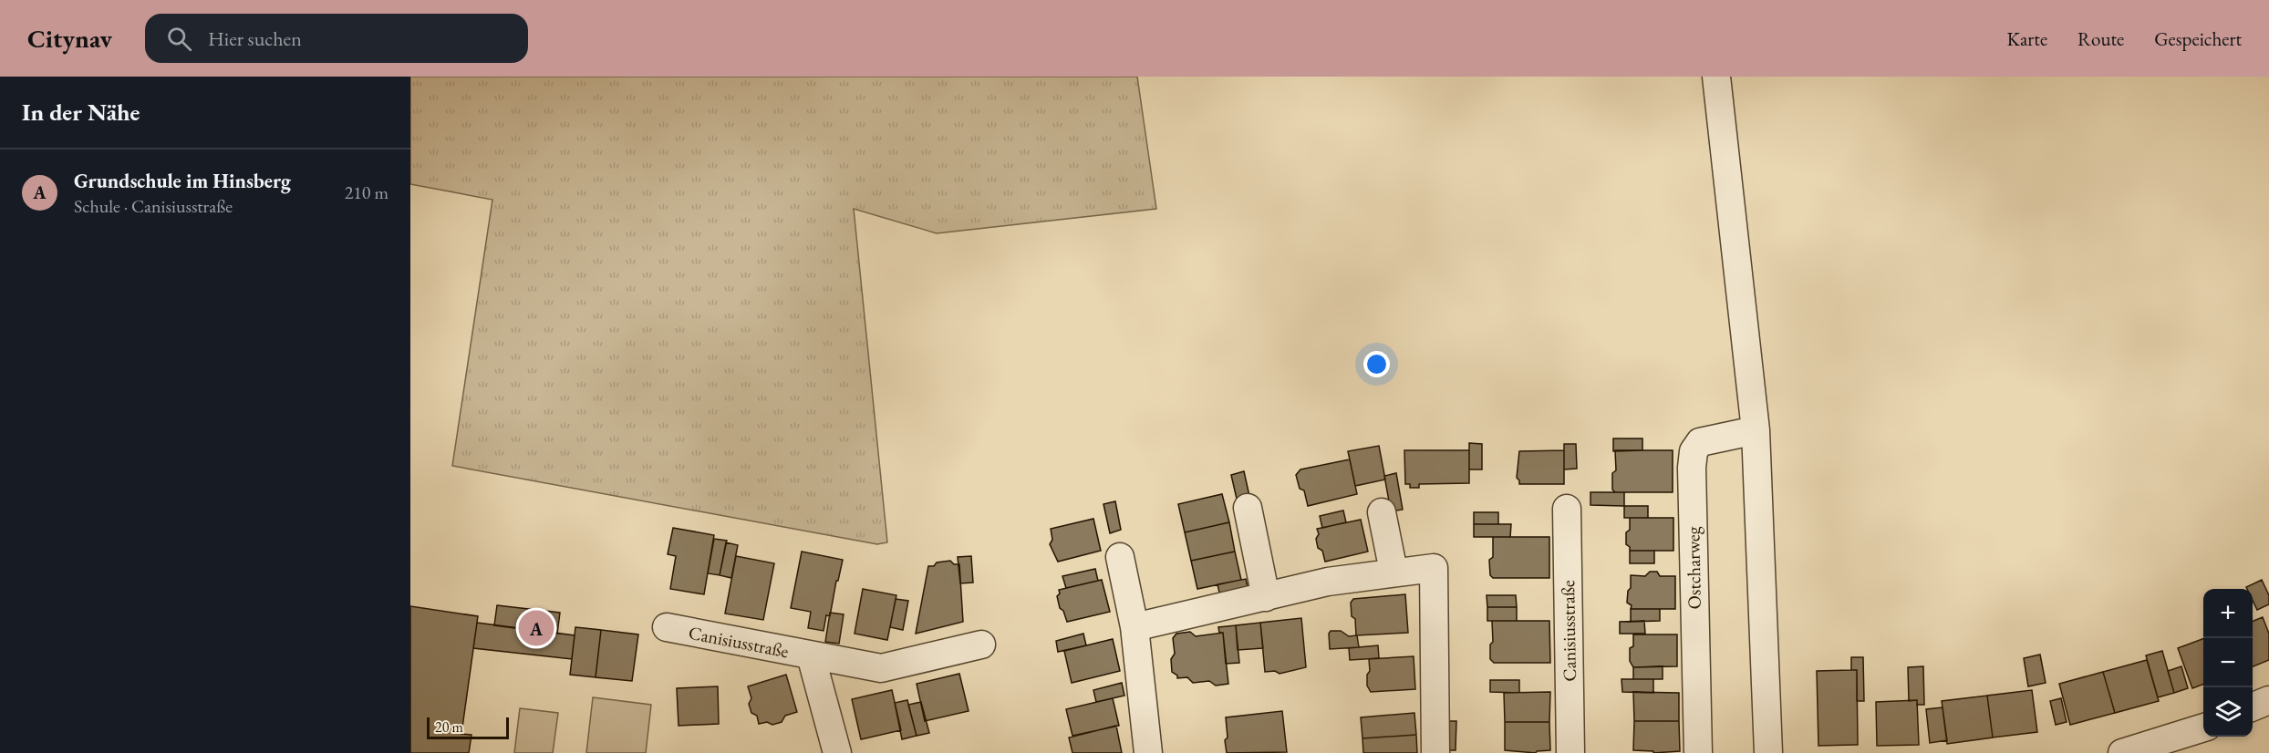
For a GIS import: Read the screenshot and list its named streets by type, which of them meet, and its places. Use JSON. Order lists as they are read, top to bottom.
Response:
{
  "streets": {
    "street": ["Ostcharweg", "Canisiusstraße"]
  },
  "scale_bar": "20 m",
  "page": {
    "header": "Citynav",
    "search": "Hier suchen",
    "nav": ["Karte", "Route", "Gespeichert"],
    "heading": "In der Nähe",
    "list": [
      {
        "mark": "A",
        "name": "Grundschule im Hinsberg",
        "note": "Schule · Canisiusstraße",
        "value": "210 m"
      }
    ],
    "map_buttons": ["+", "−"],
    "pins": "A",
    "scale": "20 m"
  }
}
